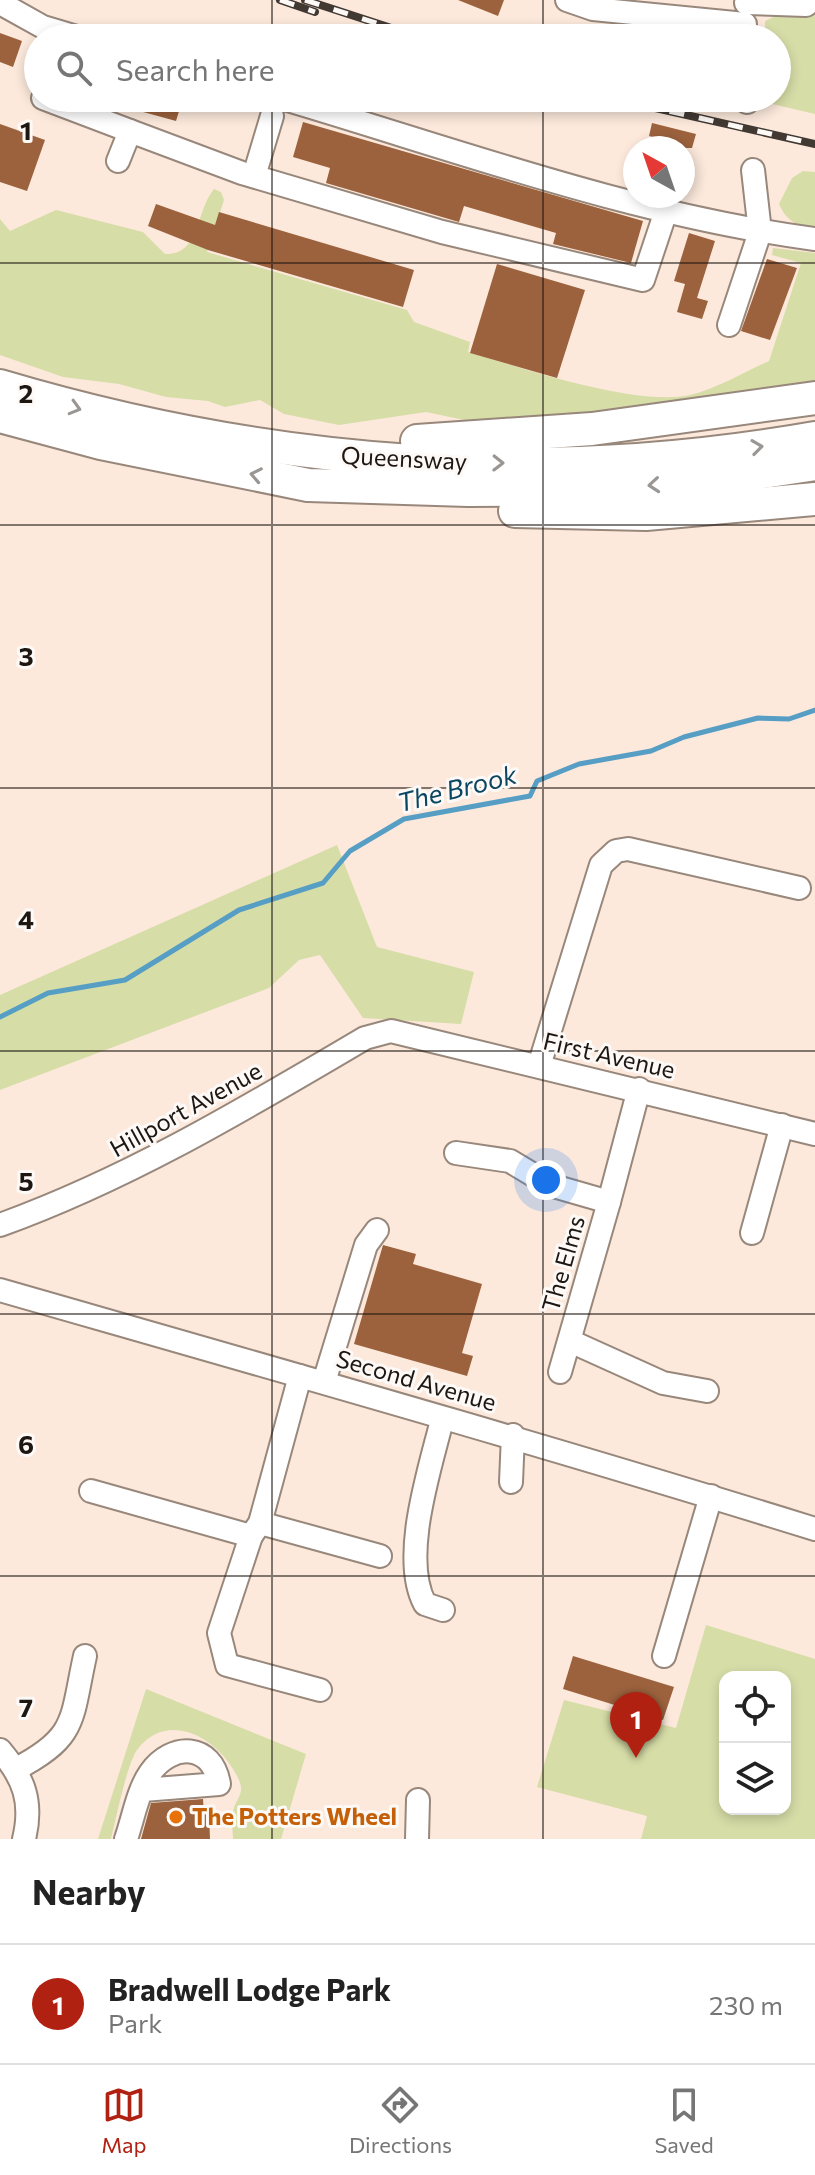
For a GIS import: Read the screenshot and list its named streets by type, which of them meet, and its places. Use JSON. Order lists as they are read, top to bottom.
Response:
{
  "streets": {
    "highway": ["Queensway"],
    "street": [
      "First Avenue",
      "Hillport Avenue",
      "The Elms",
      "Second Avenue"
    ]
  },
  "crossings": [
    ["First Avenue", "Hillport Avenue"],
    ["First Avenue", "The Elms"]
  ],
  "water": ["The Brook"],
  "places": ["The Potters Wheel"],
  "north": "top left",
  "page": {
    "search": "Search here",
    "pins": "1",
    "heading": "Nearby",
    "list": [
      {
        "mark": "1",
        "name": "Bradwell Lodge Park",
        "note": "Park",
        "value": "230 m"
      }
    ],
    "nav": ["Map", "Directions", "Saved"]
  },
  "grid": {
    "rows": [
      "1",
      "2",
      "3",
      "4",
      "5",
      "6",
      "7"
    ]
  }
}
